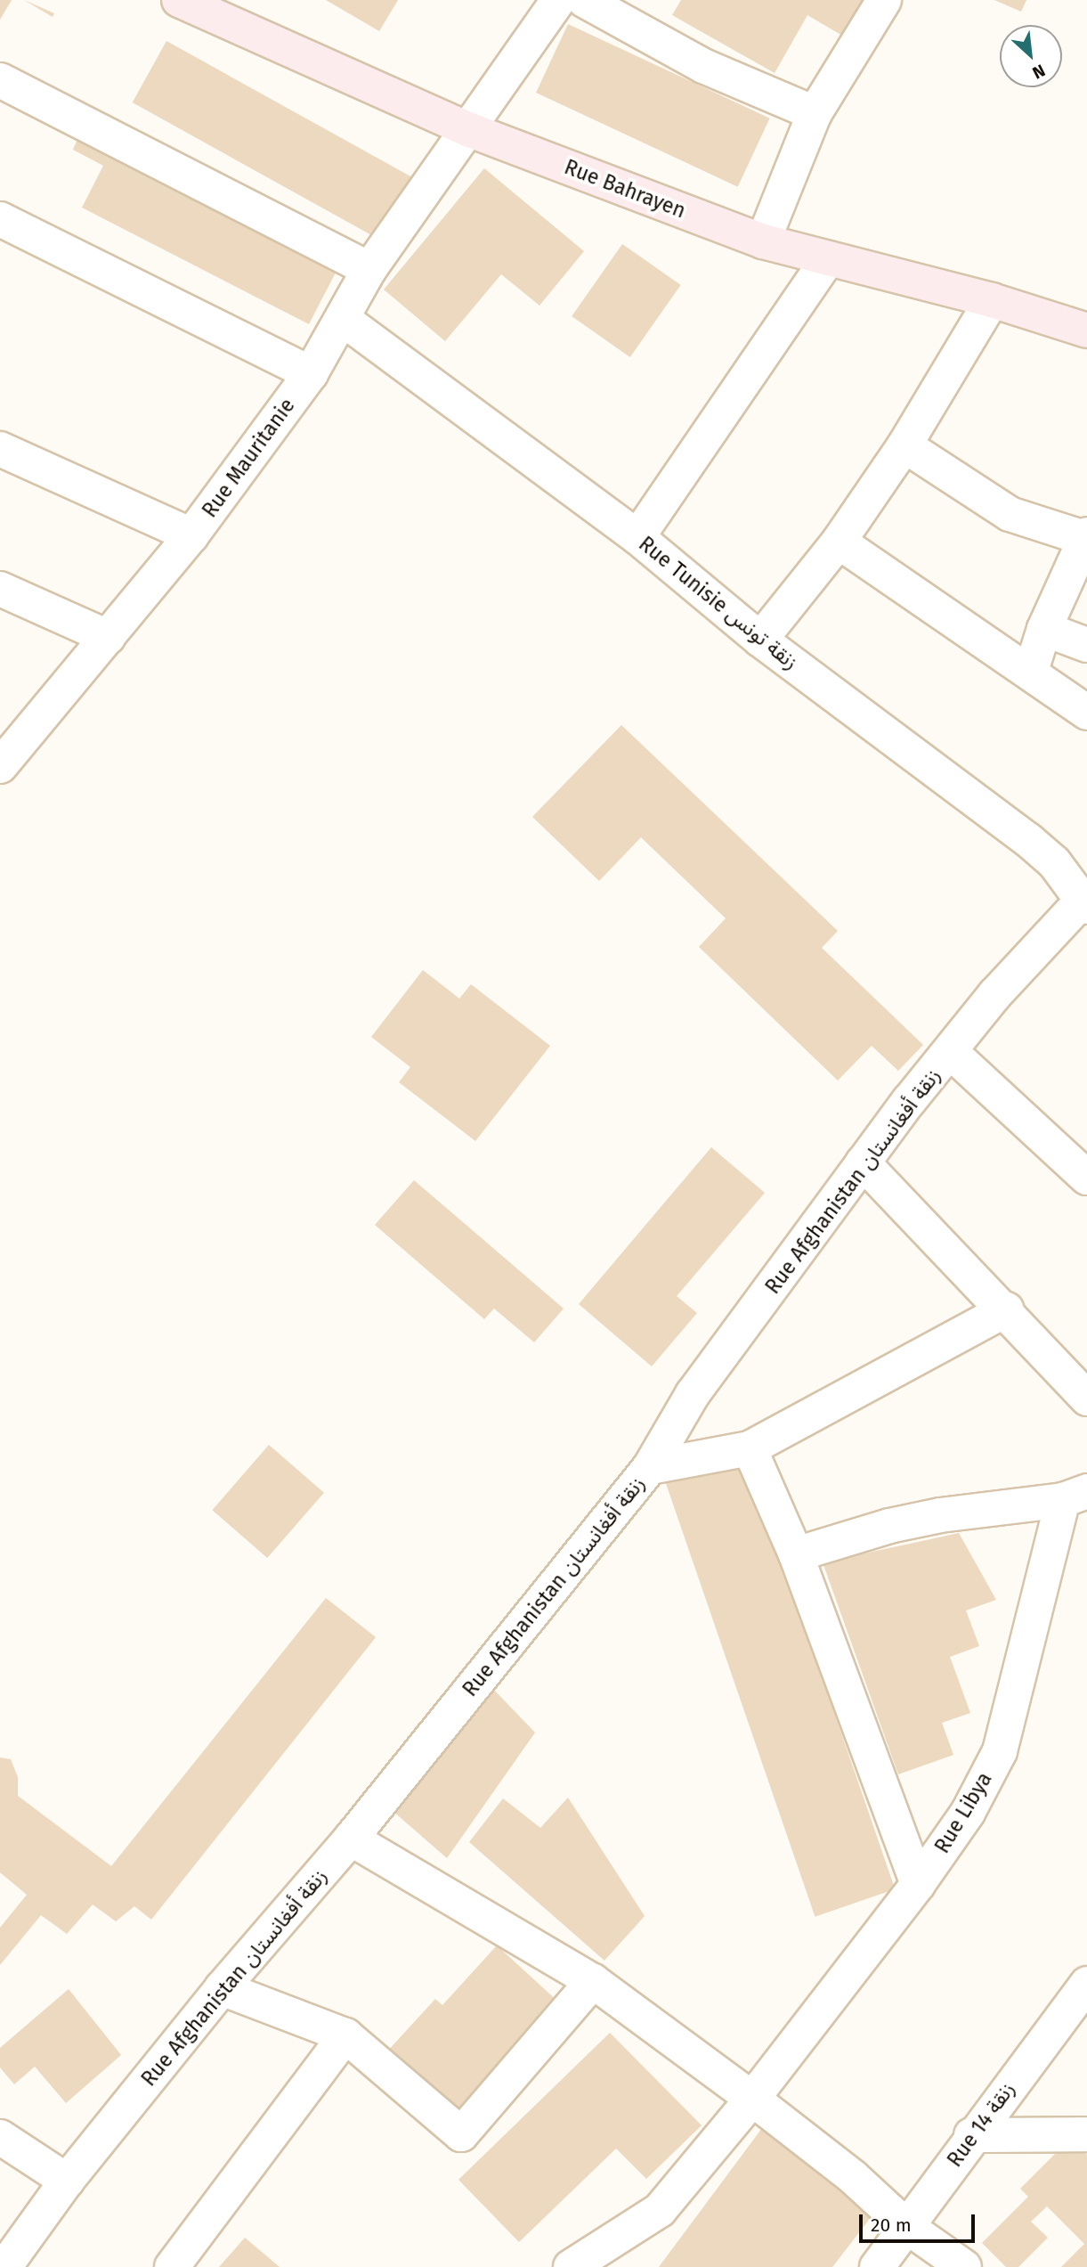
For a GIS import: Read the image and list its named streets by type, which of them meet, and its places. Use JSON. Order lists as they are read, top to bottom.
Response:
{
  "streets": {
    "street": [
      "Rue Bahrayen",
      "Rue Mauritanie",
      "Rue Tunisie زنقة تونس",
      "Rue Afghanistan زنقة أفغانستان",
      "Rue Libya",
      "Rue 14 زنقة"
    ]
  },
  "crossings": [
    ["Rue Bahrayen", "Rue Mauritanie"],
    ["Rue Mauritanie", "Rue Tunisie زنقة تونس"],
    ["Rue Tunisie زنقة تونس", "Rue Afghanistan زنقة أفغانستان"]
  ],
  "scale_bar": "20 m",
  "north": "bottom right"
}
